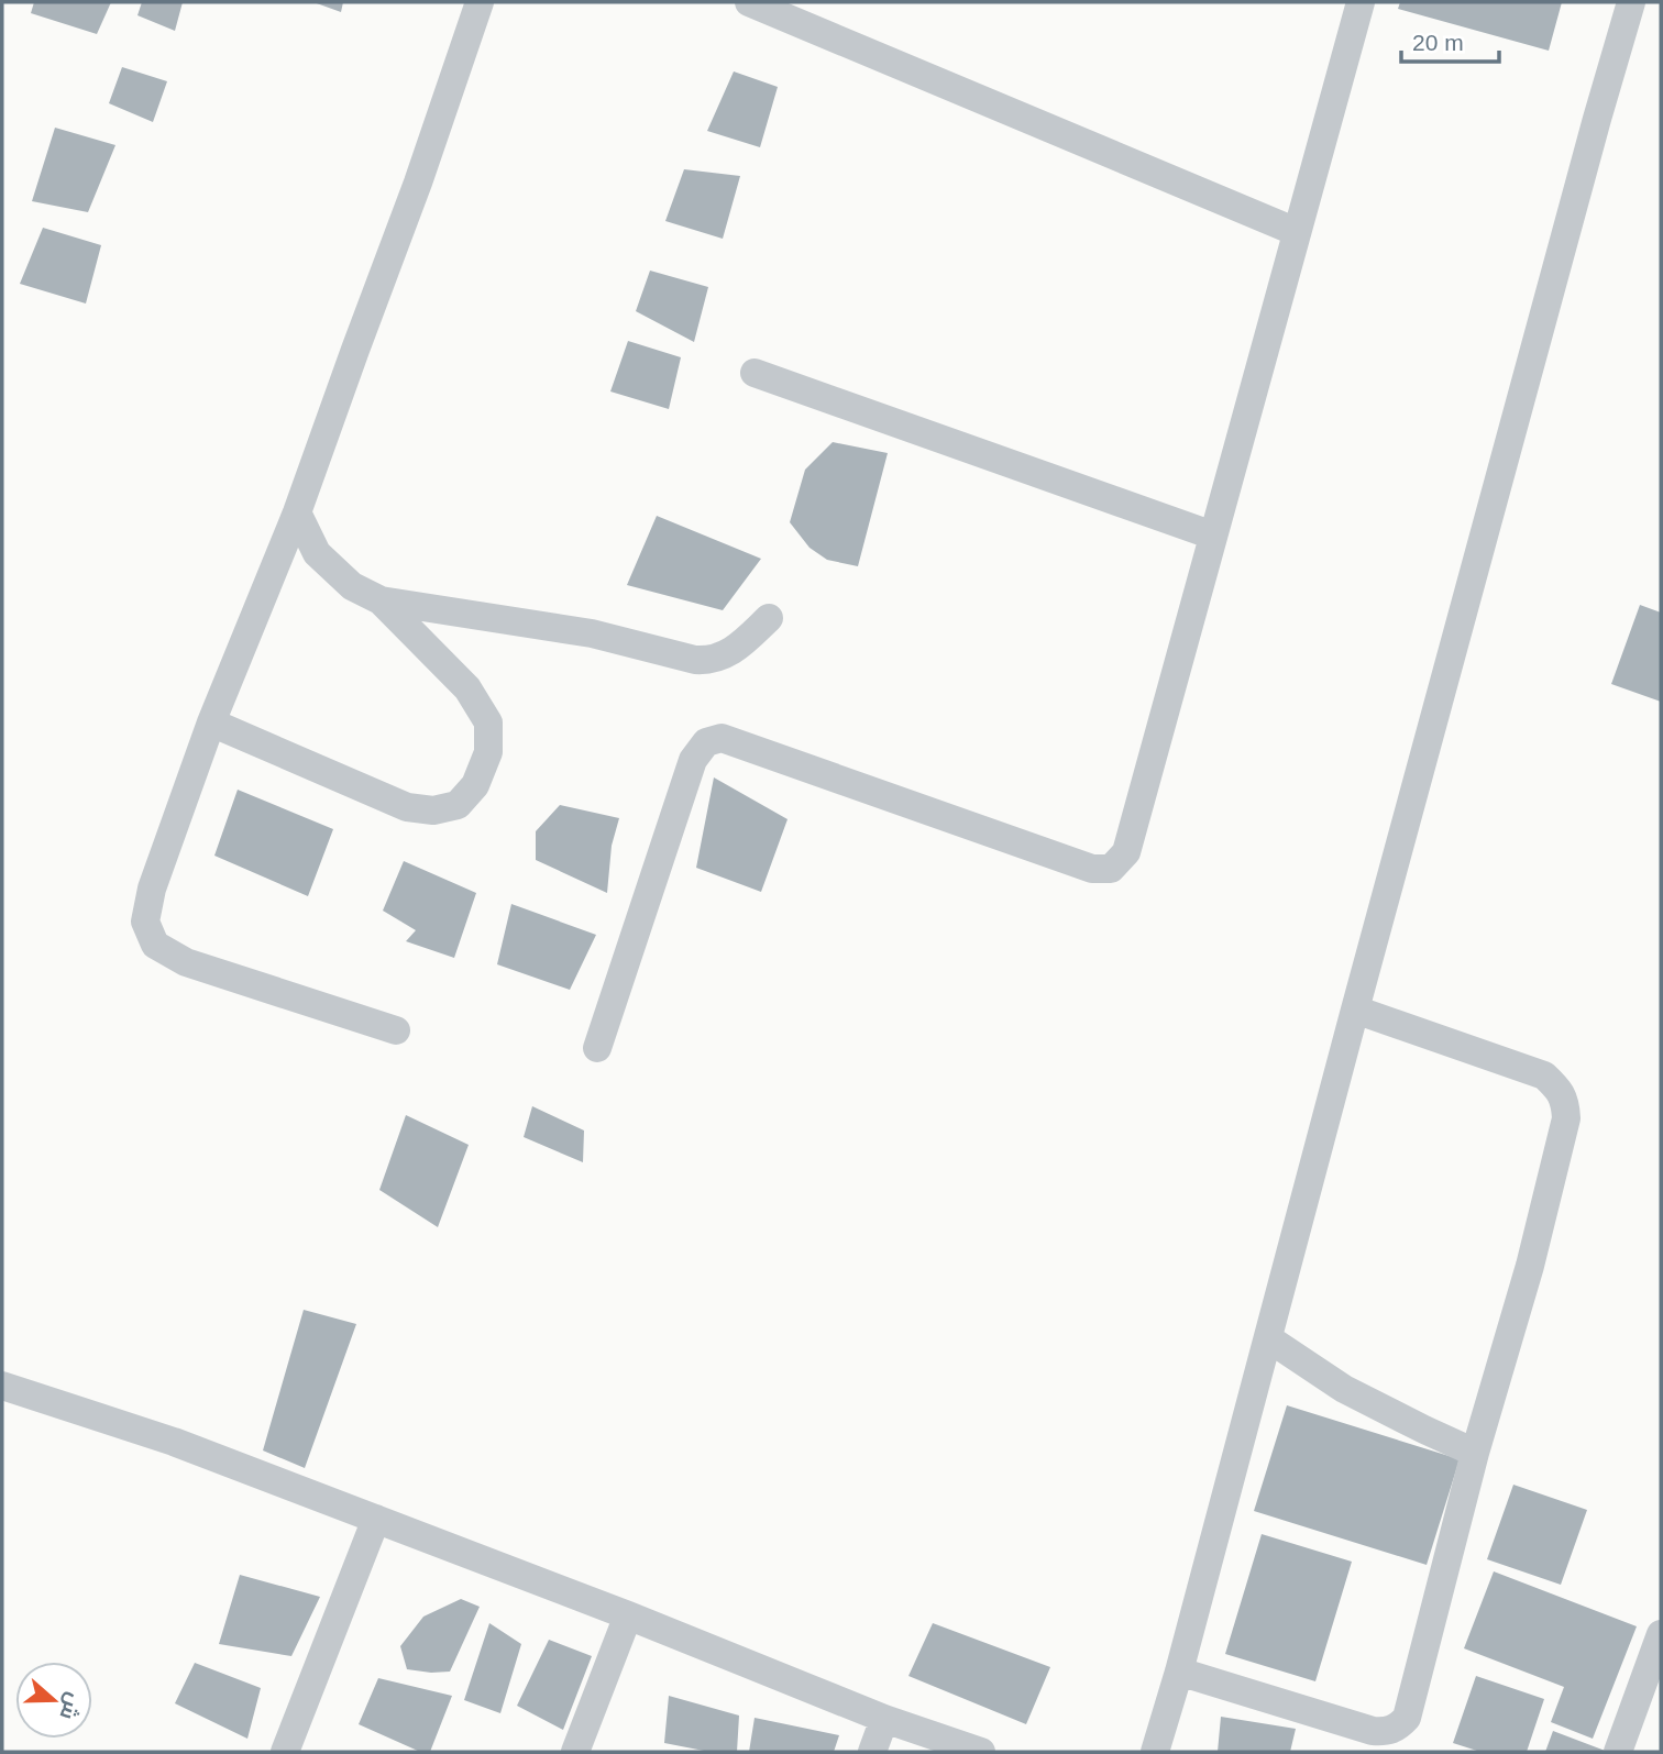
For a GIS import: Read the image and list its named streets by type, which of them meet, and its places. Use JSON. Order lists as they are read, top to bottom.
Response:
{
  "scale_bar": "20 m",
  "north": "right"
}
